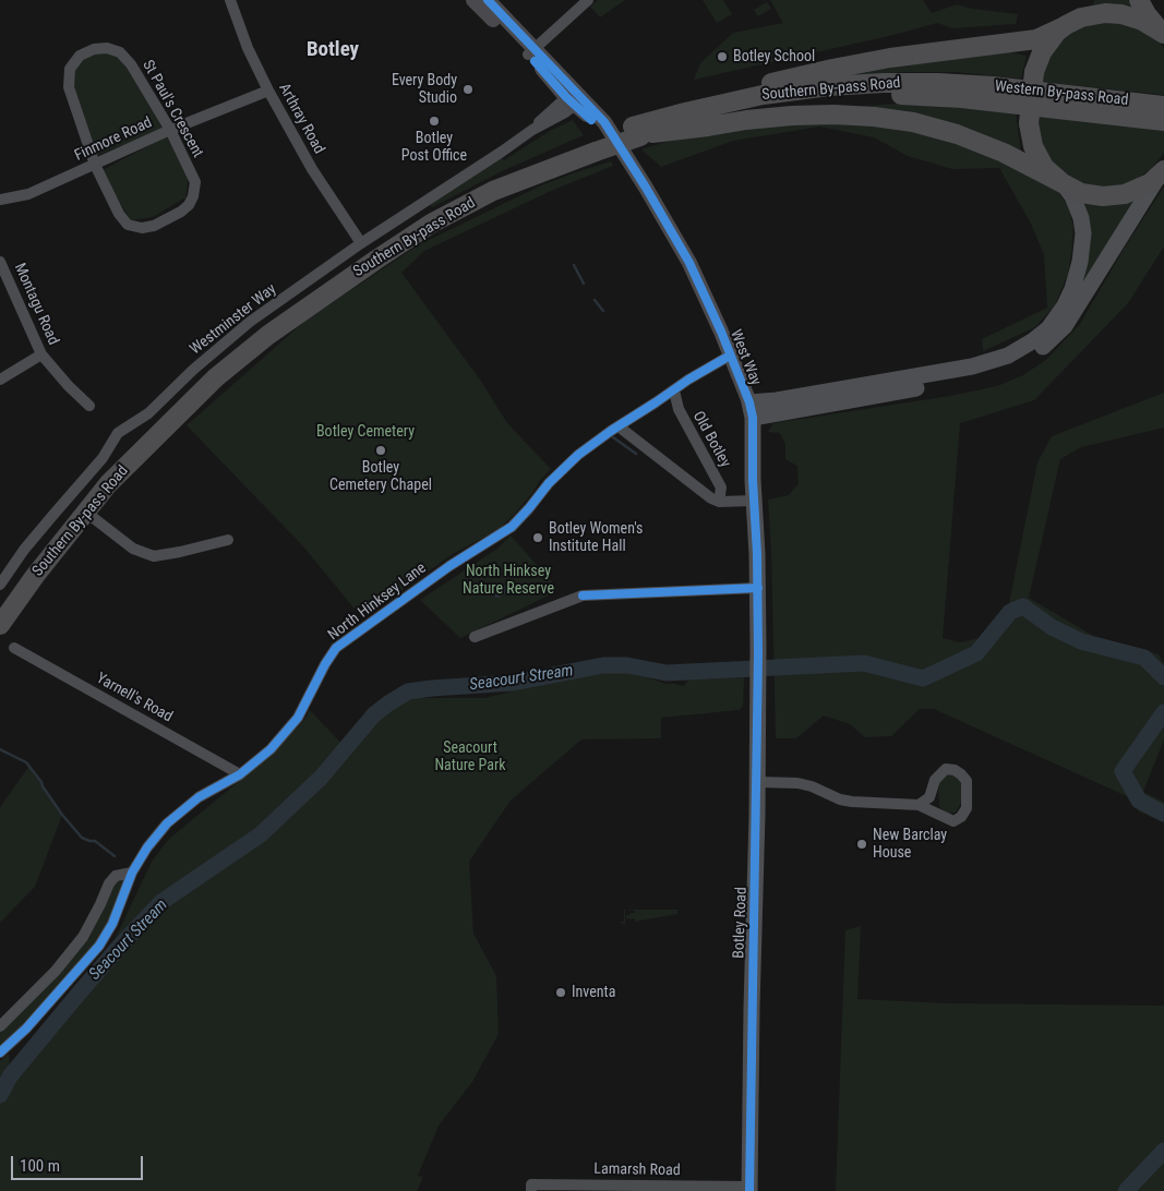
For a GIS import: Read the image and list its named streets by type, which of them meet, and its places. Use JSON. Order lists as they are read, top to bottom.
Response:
{
  "streets": {
    "highway": ["Southern By-pass Road", "Western By-pass Road"],
    "main road": ["West Way", "Botley Road"],
    "street": [
      "St Paul's Crescent",
      "Arthray Road",
      "Finmore Road",
      "Montagu Road",
      "Westminster Way",
      "Old Botley",
      "North Hinksey Lane",
      "Yarnell's Road",
      "Lamarsh Road"
    ]
  },
  "crossings": [
    ["Southern By-pass Road", "Western By-pass Road"],
    ["St Paul's Crescent", "Finmore Road"],
    ["Arthray Road", "Finmore Road"],
    ["Arthray Road", "Westminster Way"],
    ["Westminster Way", "West Way"],
    ["West Way", "North Hinksey Lane"],
    ["West Way", "Botley Road"],
    ["Old Botley", "North Hinksey Lane"],
    ["North Hinksey Lane", "Yarnell's Road"],
    ["Botley Road", "Lamarsh Road"]
  ],
  "districts": ["Botley"],
  "water": ["Seacourt Stream"],
  "parks": ["Botley Cemetery", "North Hinksey Nature Reserve", "Seacourt Nature Park"],
  "places": [
    "Botley School",
    "Every Body Studio",
    "Botley Post Office",
    "Botley Cemetery Chapel",
    "Botley Women's Institute Hall",
    "New Barclay House",
    "Inventa"
  ],
  "scale_bar": "100 m"
}
